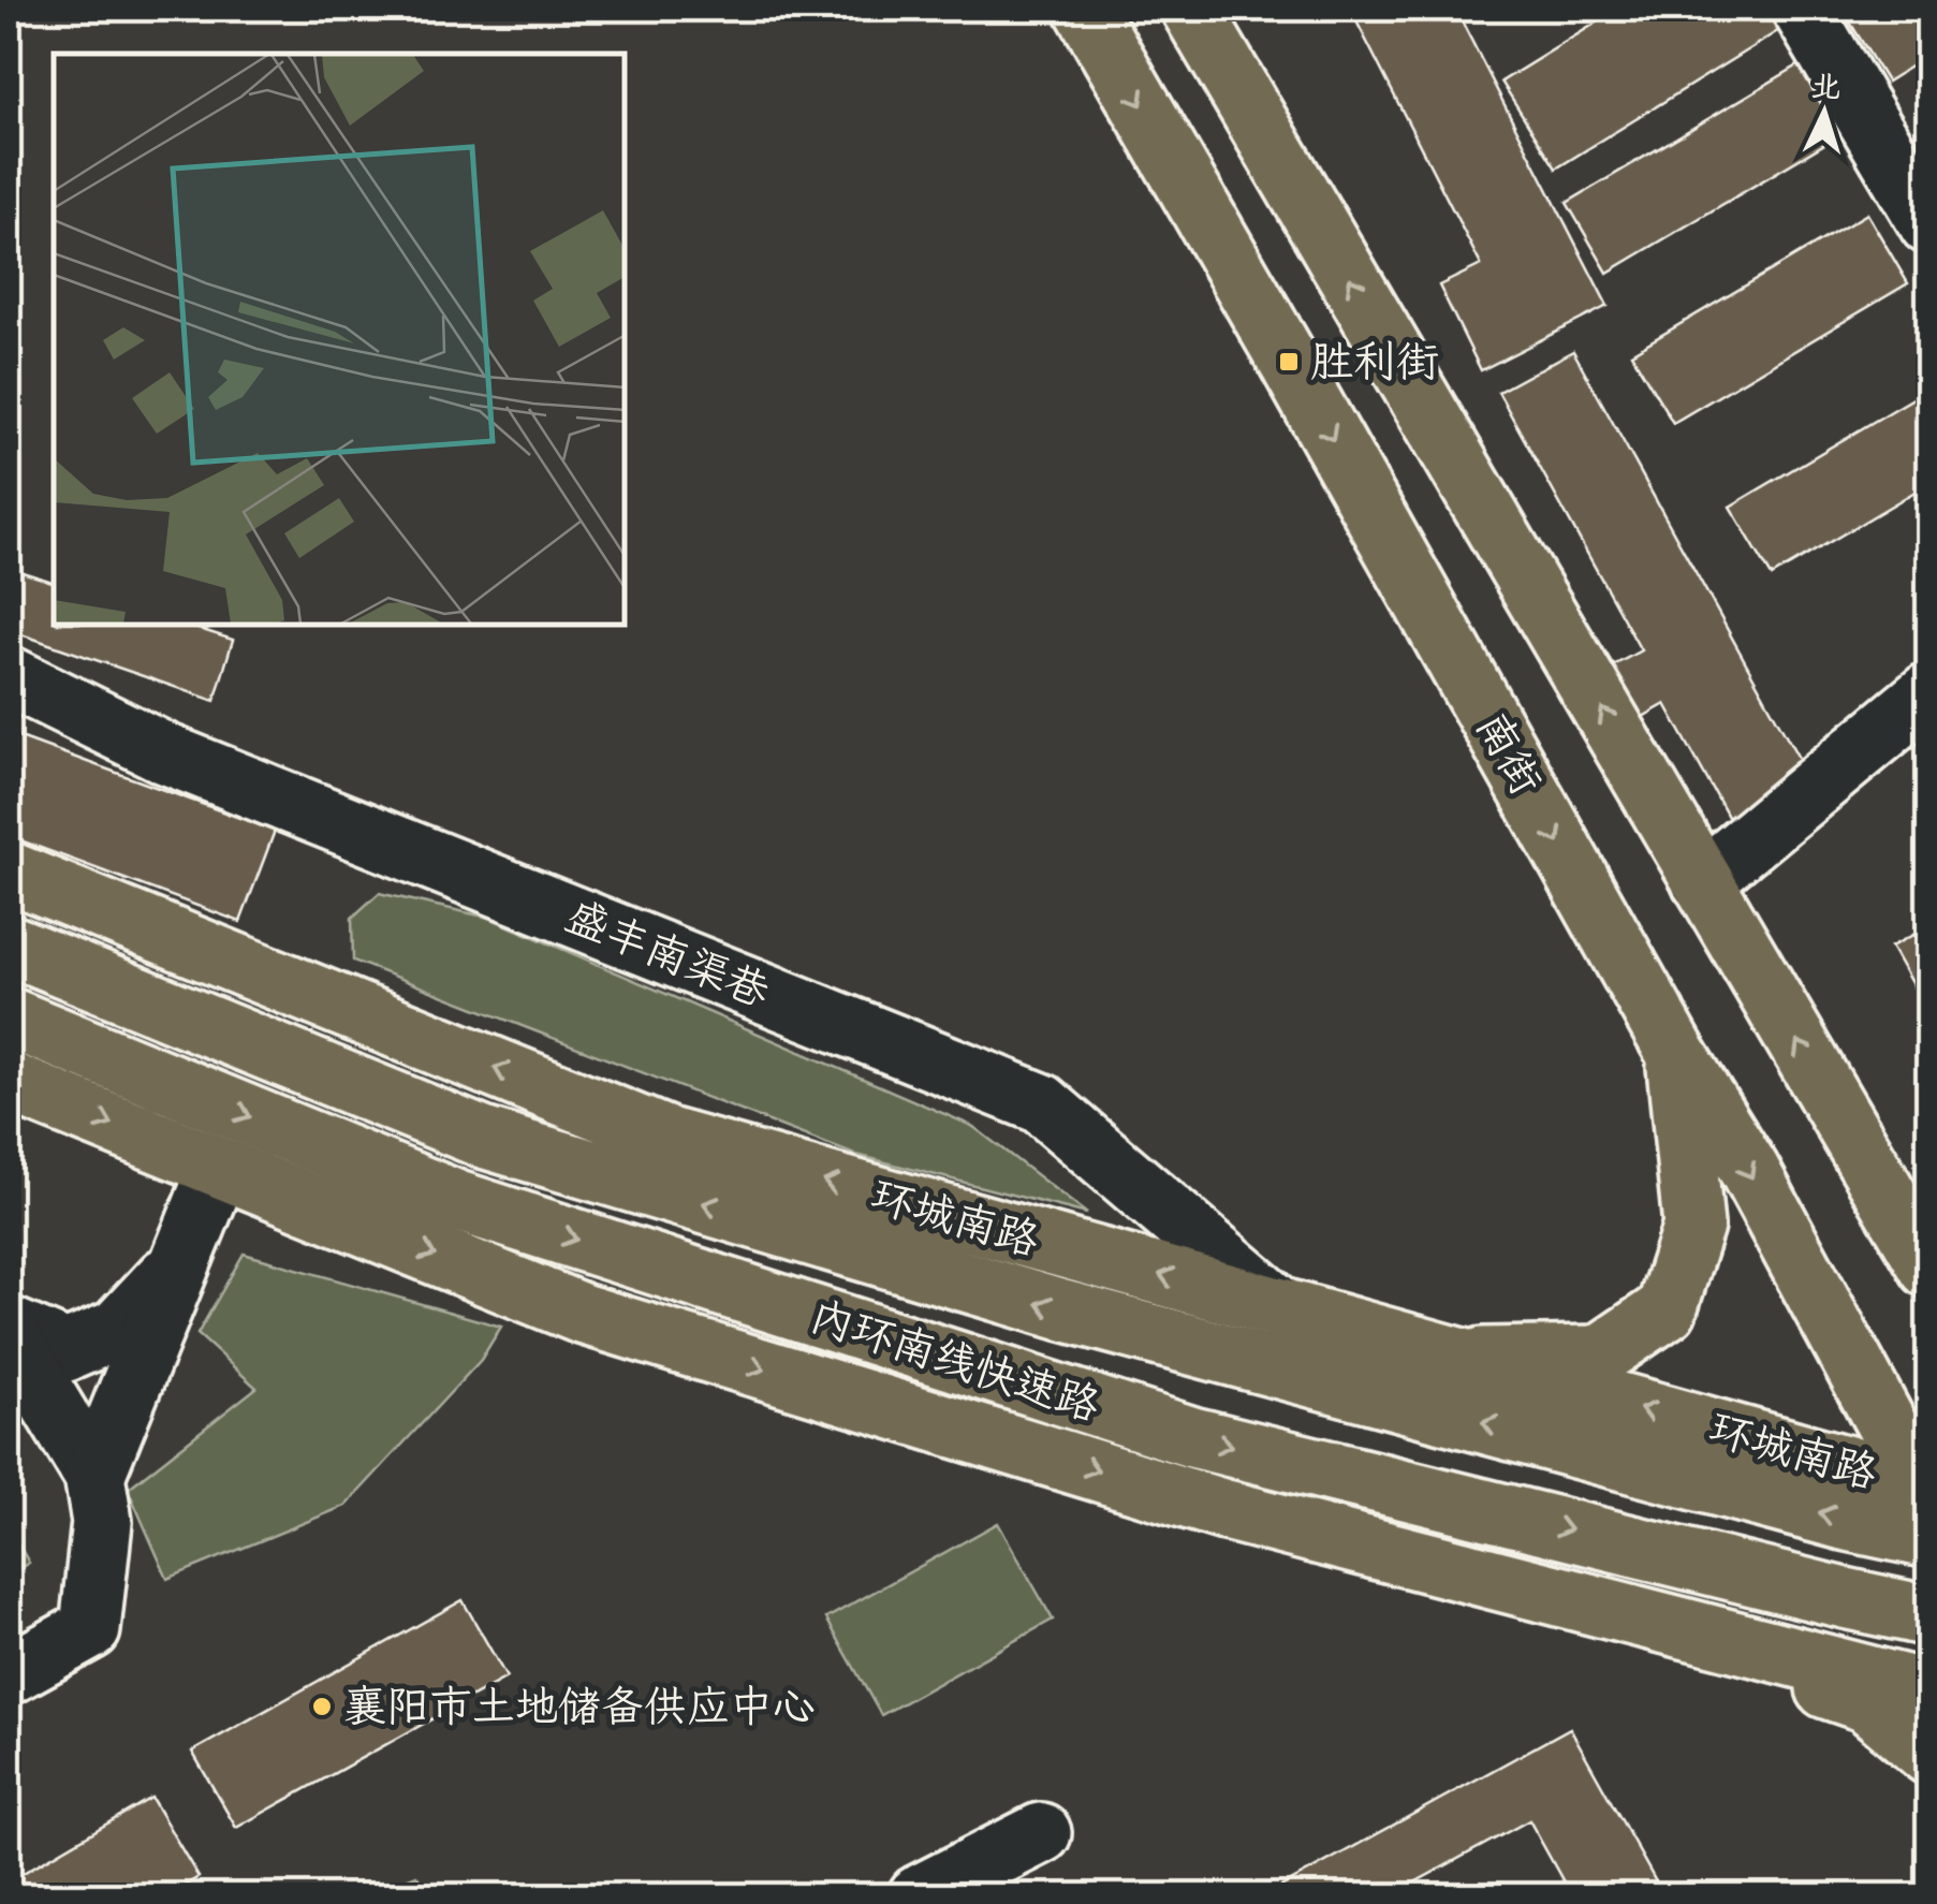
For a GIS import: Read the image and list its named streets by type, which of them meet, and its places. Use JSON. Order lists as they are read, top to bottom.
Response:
{
  "streets": {
    "main road": ["南街", "环城南路", "内环南线快速路"],
    "street": ["盛丰南渠巷"]
  },
  "crossings": [
    ["南街", "环城南路"],
    ["南街", "内环南线快速路"],
    ["盛丰南渠巷", "环城南路"],
    ["环城南路", "内环南线快速路"]
  ],
  "places": {
    "transit": ["胜利街"],
    "other": ["襄阳市土地储备供应中心"]
  },
  "north": "top"
}
